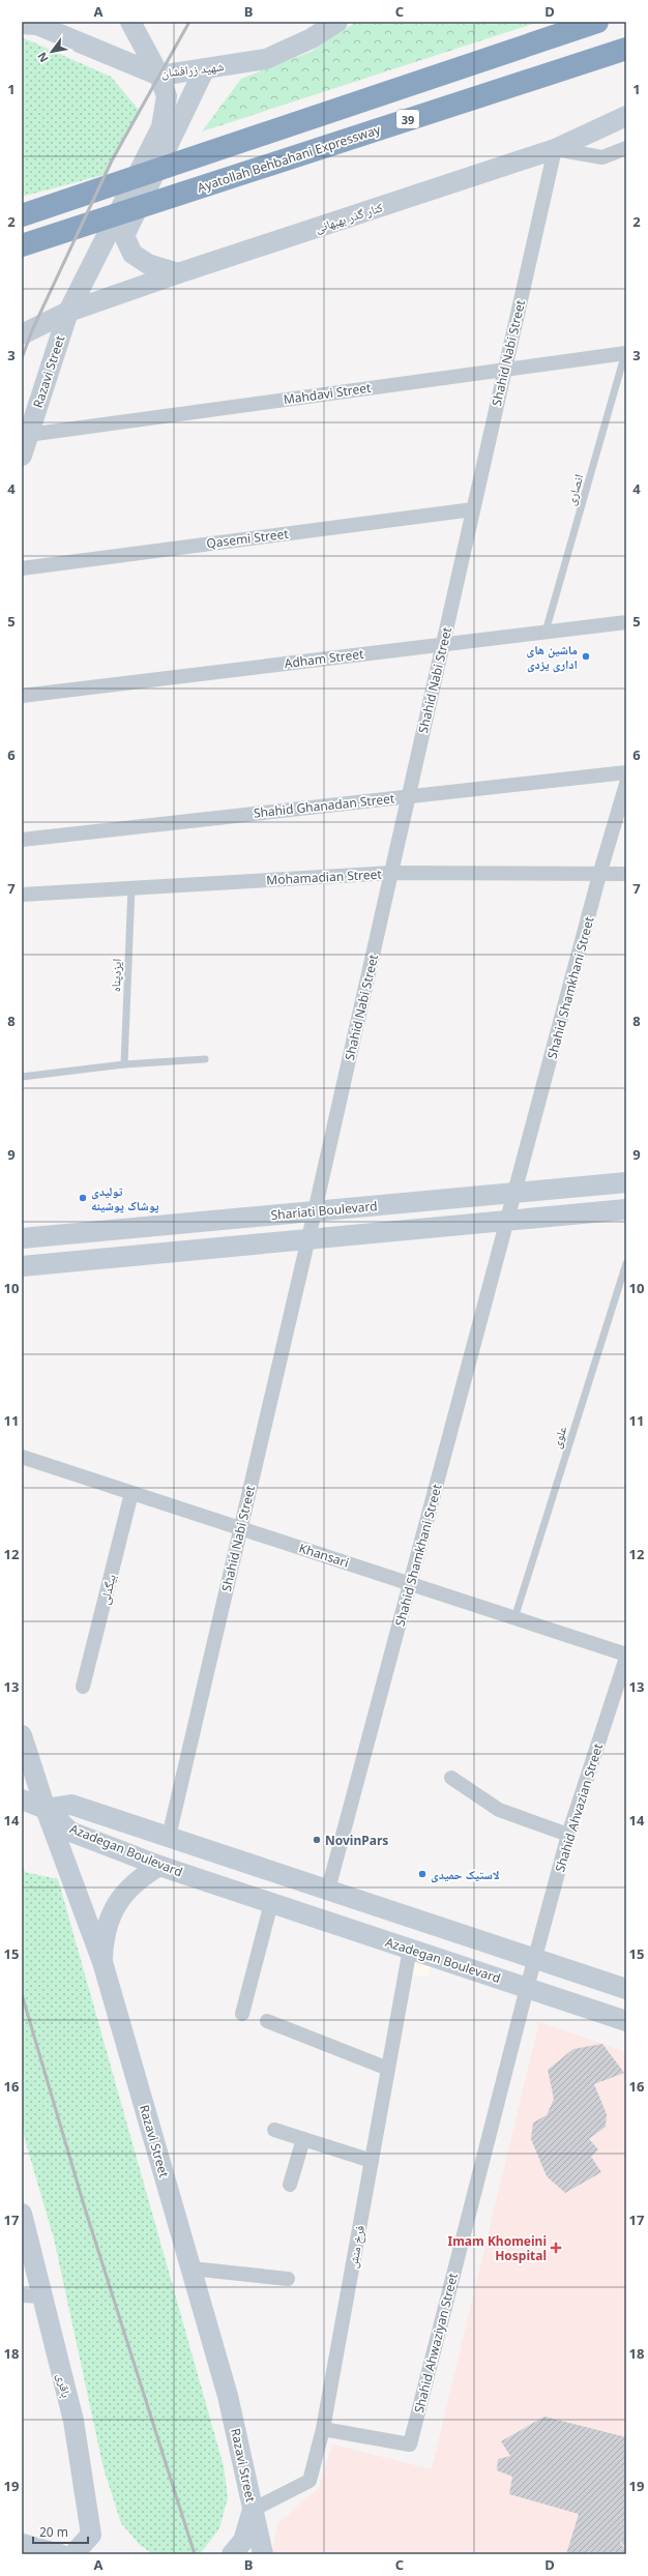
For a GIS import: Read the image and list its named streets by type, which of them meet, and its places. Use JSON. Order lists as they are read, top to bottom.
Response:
{
  "streets": {
    "highway": ["39", "Ayatollah Behbahani Expressway"],
    "main road": [
      "شهید زرافشان",
      "کنار گذر بهبهانی",
      "Razavi Street",
      "Shariati Boulevard",
      "Azadegan Boulevard",
      "باقری"
    ],
    "street": [
      "Shahid Nabi Street",
      "Mahdavi Street",
      "Qasemi Street",
      "Adham Street",
      "Shahid Ghanadan Street",
      "Mohamadian Street",
      "Shahid Shamkhani Street",
      "Khansari",
      "بیگدلی",
      "Shahid Ahvazian Street",
      "فرخ منش",
      "Shahid Ahwaziyan Street"
    ],
    "lane": ["انصاری", "ایزدپناه", "علوی"]
  },
  "crossings": [
    ["شهید زرافشان", "Razavi Street"],
    ["کنار گذر بهبهانی", "Shahid Nabi Street"],
    ["کنار گذر بهبهانی", "Razavi Street"],
    ["Shahid Nabi Street", "Mahdavi Street"],
    ["Shahid Nabi Street", "Qasemi Street"],
    ["Shahid Nabi Street", "Adham Street"],
    ["Shahid Nabi Street", "Shahid Ghanadan Street"],
    ["Shahid Nabi Street", "Mohamadian Street"],
    ["Shahid Nabi Street", "Shariati Boulevard"],
    ["Shahid Nabi Street", "Khansari"],
    ["Shahid Nabi Street", "Azadegan Boulevard"],
    ["Razavi Street", "Mahdavi Street"],
    ["Razavi Street", "Azadegan Boulevard"],
    ["Razavi Street", "فرخ منش"],
    ["Mahdavi Street", "انصاری"],
    ["انصاری", "Adham Street"],
    ["Mohamadian Street", "ایزدپناه"],
    ["Mohamadian Street", "Shahid Shamkhani Street"],
    ["Shahid Shamkhani Street", "Shariati Boulevard"],
    ["Shahid Shamkhani Street", "Khansari"],
    ["Shahid Shamkhani Street", "Azadegan Boulevard"],
    ["علوی", "Khansari"],
    ["Khansari", "بیگدلی"],
    ["Khansari", "Shahid Ahvazian Street"],
    ["Shahid Ahvazian Street", "Azadegan Boulevard"],
    ["Shahid Ahvazian Street", "Shahid Ahwaziyan Street"],
    ["Azadegan Boulevard", "فرخ منش"],
    ["Azadegan Boulevard", "Shahid Ahwaziyan Street"],
    ["فرخ منش", "Shahid Ahwaziyan Street"]
  ],
  "places": {
    "other": [
      "ماشین های اداری یزدی",
      "تولیدی پوشاک پوشینه",
      "NovinPars",
      "لاستیک حمیدی"
    ],
    "health": ["Imam Khomeini Hospital"]
  },
  "scale_bar": "20 m",
  "north": "bottom left",
  "grid": {
    "columns": [
      "A",
      "B",
      "C",
      "D"
    ],
    "rows": [
      "1",
      "2",
      "3",
      "4",
      "5",
      "6",
      "7",
      "8",
      "9",
      "10",
      "11",
      "12",
      "13",
      "14",
      "15",
      "16",
      "17",
      "18",
      "19"
    ]
  }
}
